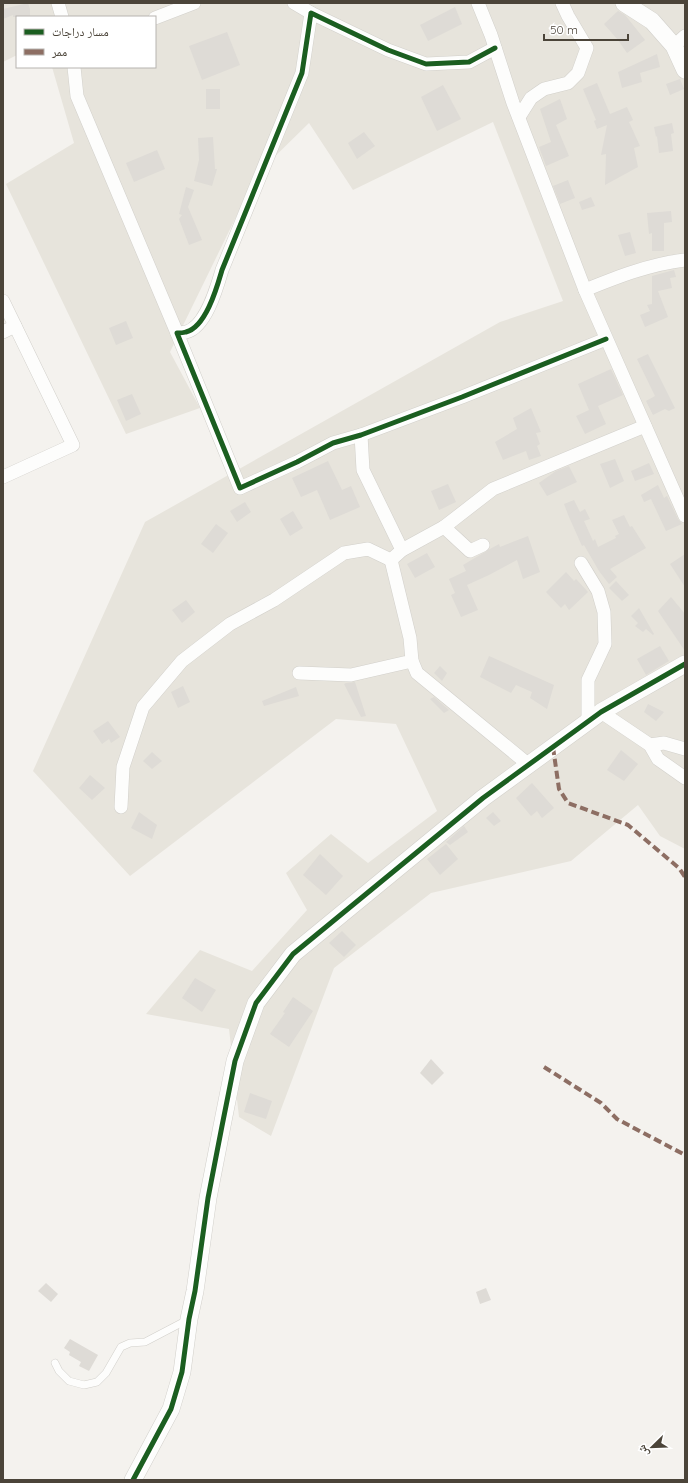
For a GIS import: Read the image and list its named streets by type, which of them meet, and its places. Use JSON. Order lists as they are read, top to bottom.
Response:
{
  "legend": ["مسار دراجات", "ممر"],
  "scale_bar": "50 m",
  "north": "bottom left"
}
